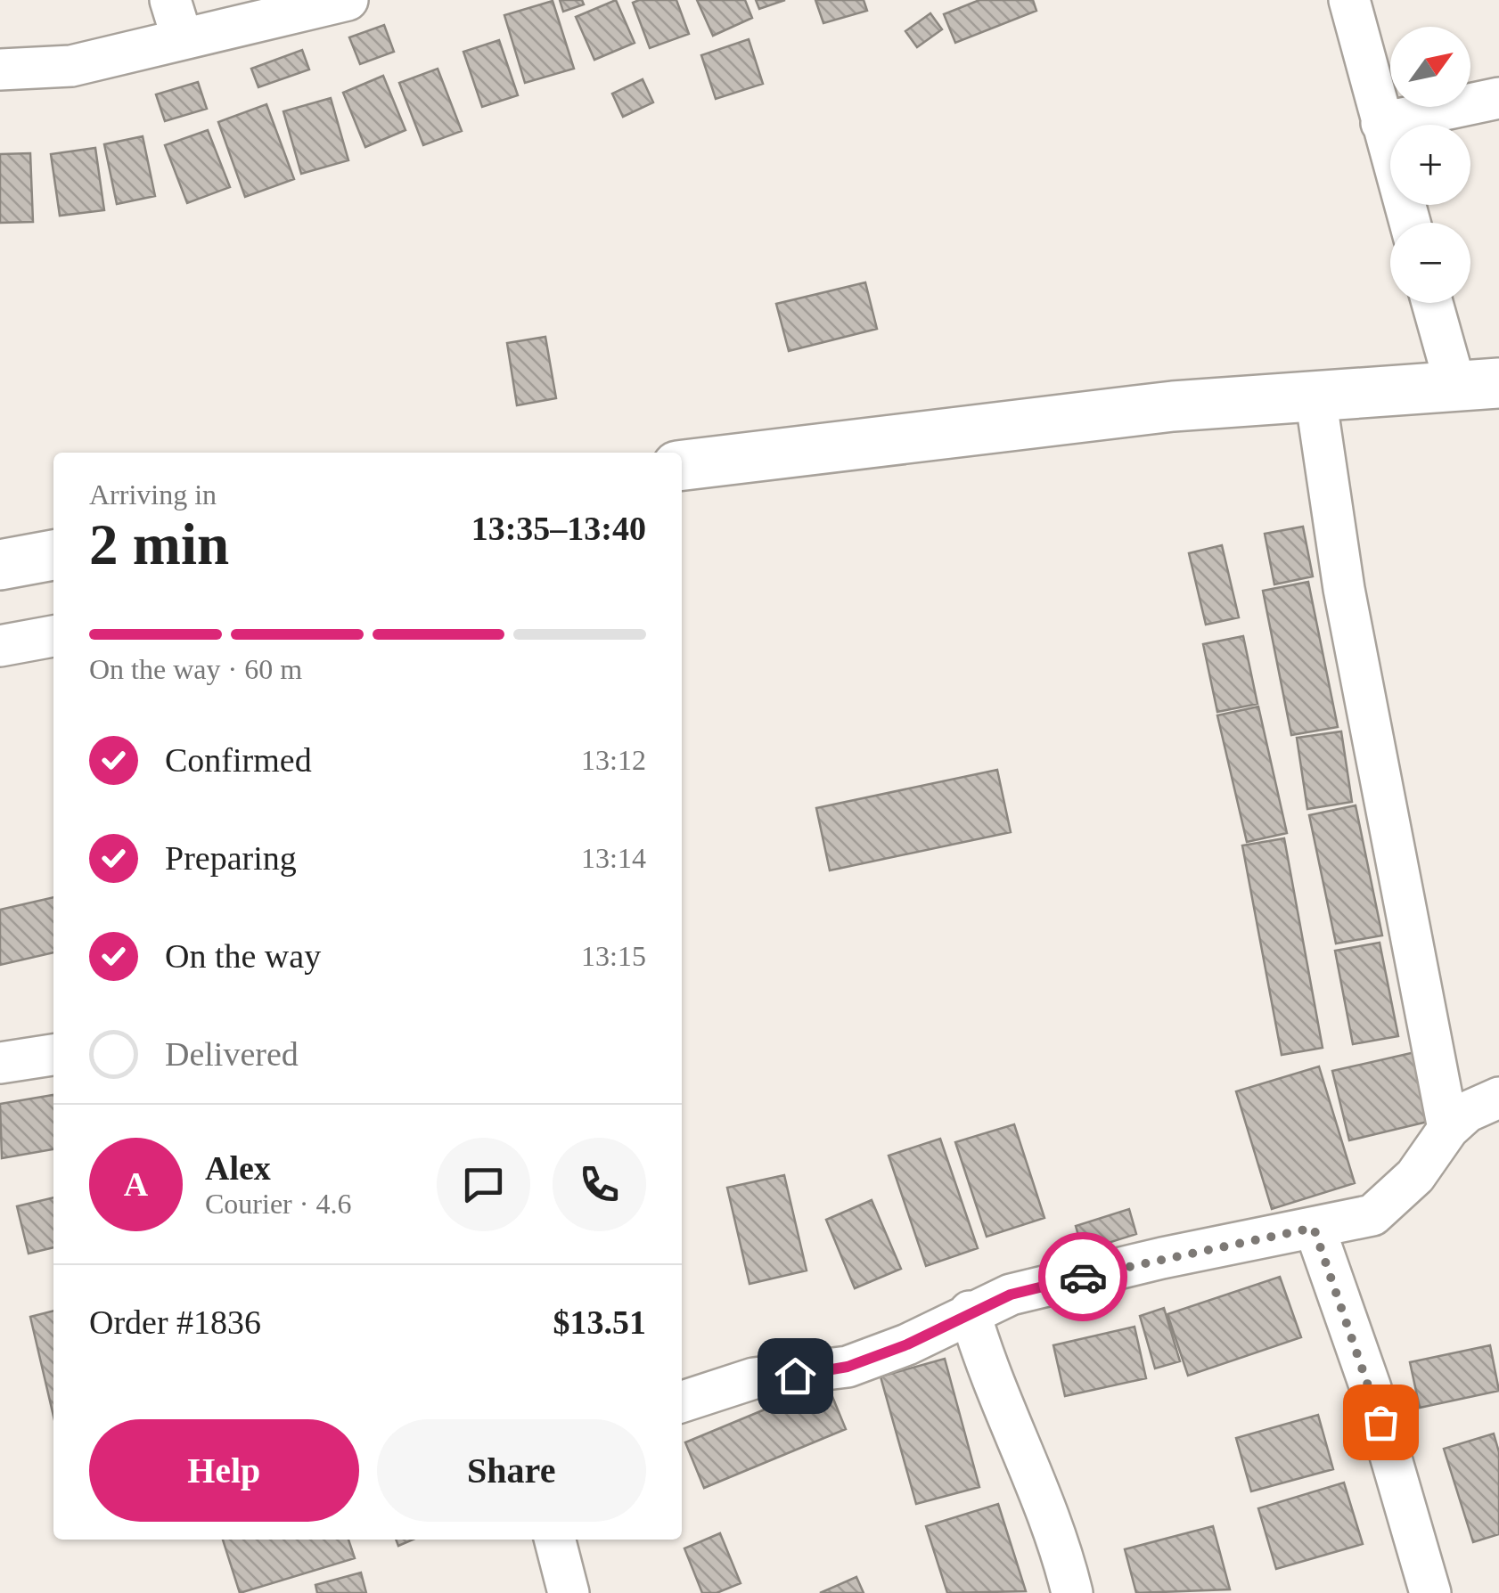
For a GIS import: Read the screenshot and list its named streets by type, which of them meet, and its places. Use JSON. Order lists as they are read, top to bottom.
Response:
{
  "north": "top right",
  "page": {
    "map_buttons": ["+", "−"],
    "heading": ["2 min", "Arriving in", "13:35–13:40"],
    "panel": [
      "Alex",
      "Courier · 4.6",
      "Order #1836",
      "$13.51"
    ],
    "bar": "On the way · 60 m",
    "list": [
      ["Confirmed", "13:12"],
      ["Preparing", "13:14"],
      ["On the way", "13:15"],
      "Delivered"
    ],
    "round": "A",
    "buttons": ["Help", "Share"]
  }
}
